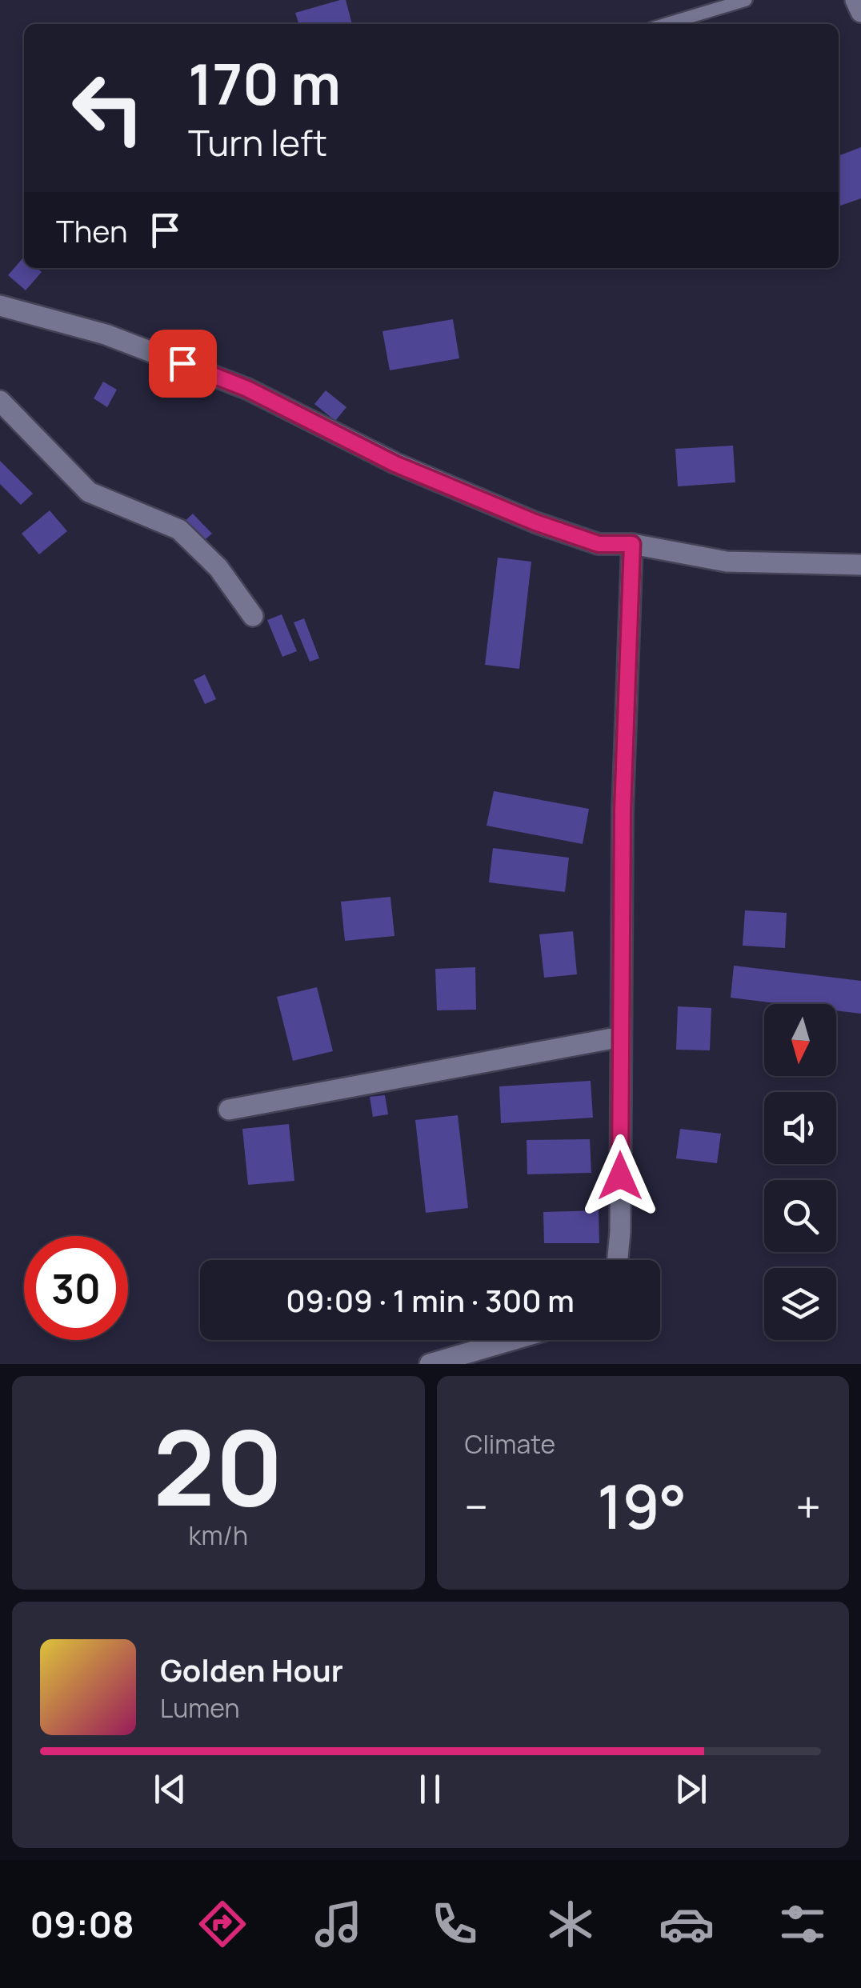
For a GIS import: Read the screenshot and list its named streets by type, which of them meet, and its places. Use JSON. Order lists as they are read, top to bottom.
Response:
{
  "north": "bottom",
  "page": {
    "turn": ["170 m", "Turn left"],
    "then": "Then",
    "limit": "30",
    "trip": "09:09 · 1 min · 300 m",
    "tile": [
      ["20", "km/h"],
      "Climate"
    ],
    "heat": ["−", "19°", "+"],
    "song": ["Golden Hour", "Lumen"],
    "tabs": "09:08"
  }
}
